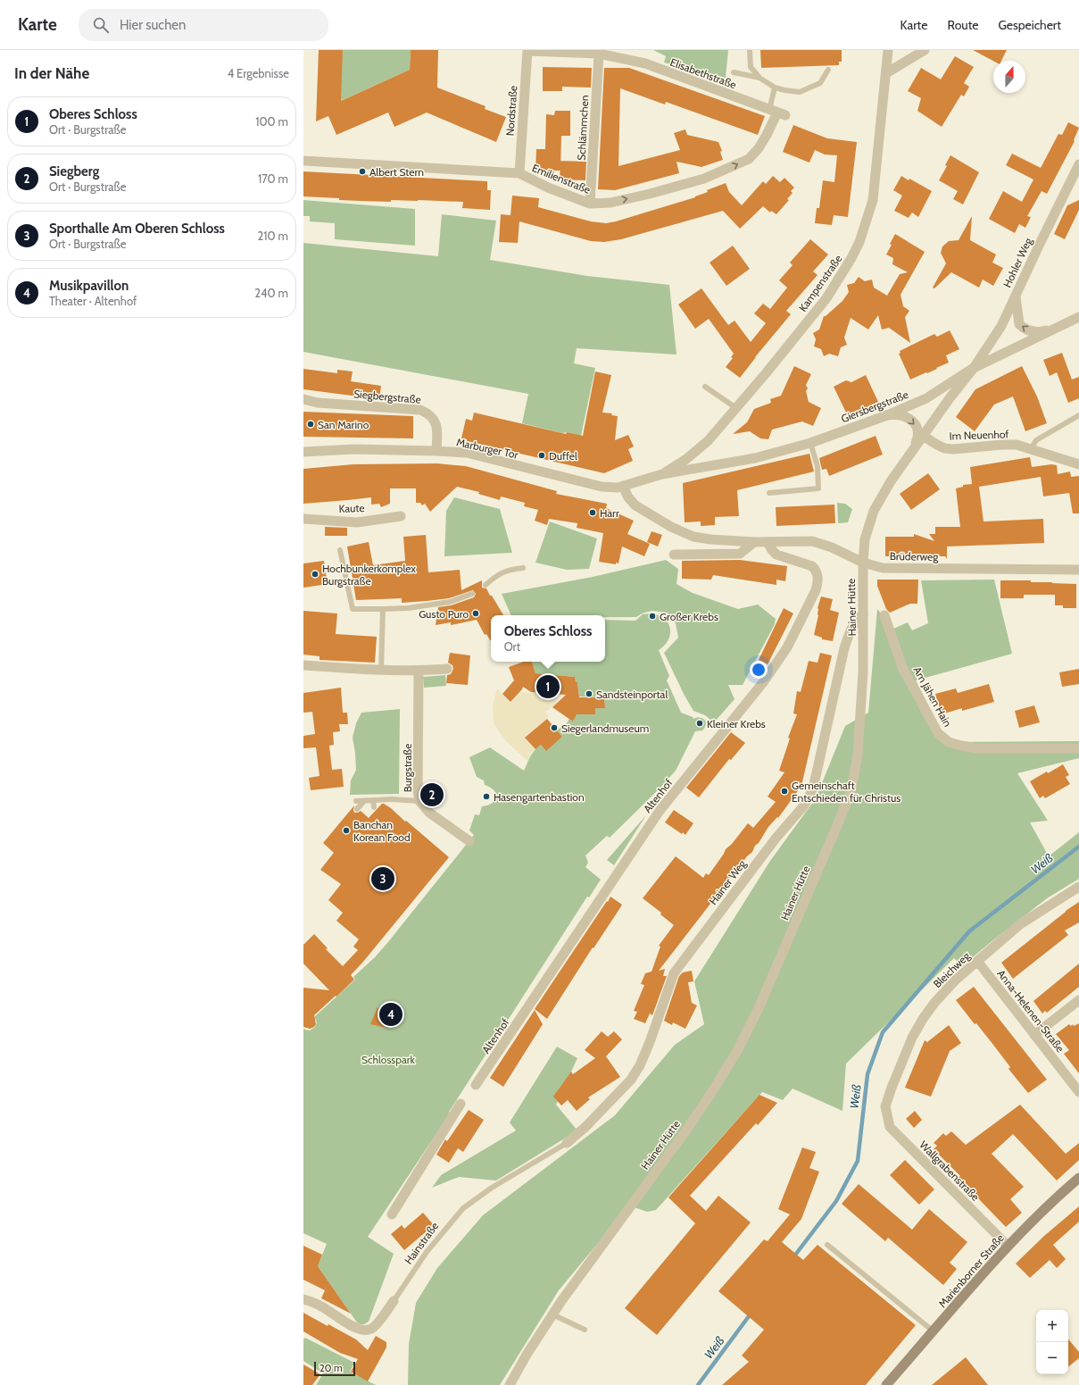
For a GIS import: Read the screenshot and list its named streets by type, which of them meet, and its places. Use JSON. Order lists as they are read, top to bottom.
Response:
{
  "streets": {
    "main road": ["Marienborner Straße"],
    "street": [
      "Elisabethstraße",
      "Nordstraße",
      "Schlämmchen",
      "Emilienstraße",
      "Hohler Weg",
      "Kampenstraße",
      "Siegbergstraße",
      "Giersbergstraße",
      "Im Neuenhof",
      "Marburger Tor",
      "Kaute",
      "Brüderweg",
      "Hainer Hütte",
      "Am Jähen Hain",
      "Burgstraße",
      "Altenhof",
      "Hainer Weg",
      "Bleichweg",
      "Anna-Helenen-Straße",
      "Wallgrabenstraße",
      "Hainstraße"
    ]
  },
  "crossings": [
    ["Elisabethstraße", "Nordstraße"],
    ["Elisabethstraße", "Schlämmchen"],
    ["Elisabethstraße", "Emilienstraße"],
    ["Nordstraße", "Emilienstraße"],
    ["Schlämmchen", "Emilienstraße"],
    ["Hohler Weg", "Giersbergstraße"],
    ["Hohler Weg", "Hainer Hütte"],
    ["Kampenstraße", "Giersbergstraße"],
    ["Kampenstraße", "Marburger Tor"],
    ["Siegbergstraße", "Marburger Tor"],
    ["Giersbergstraße", "Marburger Tor"],
    ["Giersbergstraße", "Hainer Hütte"],
    ["Im Neuenhof", "Hainer Hütte"],
    ["Marburger Tor", "Brüderweg"],
    ["Brüderweg", "Hainer Hütte"],
    ["Brüderweg", "Altenhof"],
    ["Hainer Hütte", "Hainer Weg"],
    ["Hainer Weg", "Hainstraße"],
    ["Bleichweg", "Anna-Helenen-Straße"],
    ["Bleichweg", "Wallgrabenstraße"],
    ["Wallgrabenstraße", "Marienborner Straße"]
  ],
  "one_way": ["Emilienstraße"],
  "water": ["Weiß"],
  "parks": ["Schlosspark"],
  "places": [
    "Albert Stern",
    "San Marino",
    "Duffel",
    "Harr",
    "Hochbunkerkomplex Burgstraße",
    "Gusto Puro",
    "Großer Krebs",
    "Sandsteinportal",
    "Kleiner Krebs",
    "Siegerlandmuseum",
    "Gemeinschaft Entschieden für Christus",
    "Hasengartenbastion",
    "Banchan Korean Food"
  ],
  "scale_bar": "20 m",
  "north": "top",
  "page": {
    "header": "Karte",
    "search": "Hier suchen",
    "nav": ["Karte", "Route", "Gespeichert"],
    "heading": ["In der Nähe", "4 Ergebnisse"],
    "list": [
      {
        "mark": "1",
        "name": "Oberes Schloss",
        "note": "Ort · Burgstraße",
        "value": "100 m"
      },
      {
        "mark": "2",
        "name": "Siegberg",
        "note": "Ort · Burgstraße",
        "value": "170 m"
      },
      {
        "mark": "3",
        "name": "Sporthalle Am Oberen Schloss",
        "note": "Ort · Burgstraße",
        "value": "210 m"
      },
      {
        "mark": "4",
        "name": "Musikpavillon",
        "note": "Theater · Altenhof",
        "value": "240 m"
      }
    ],
    "popup": ["Oberes Schloss", "Ort"],
    "pins": [
      "1",
      "2",
      "3",
      "4"
    ],
    "map_buttons": ["+", "−"],
    "scale": "20 m"
  }
}
